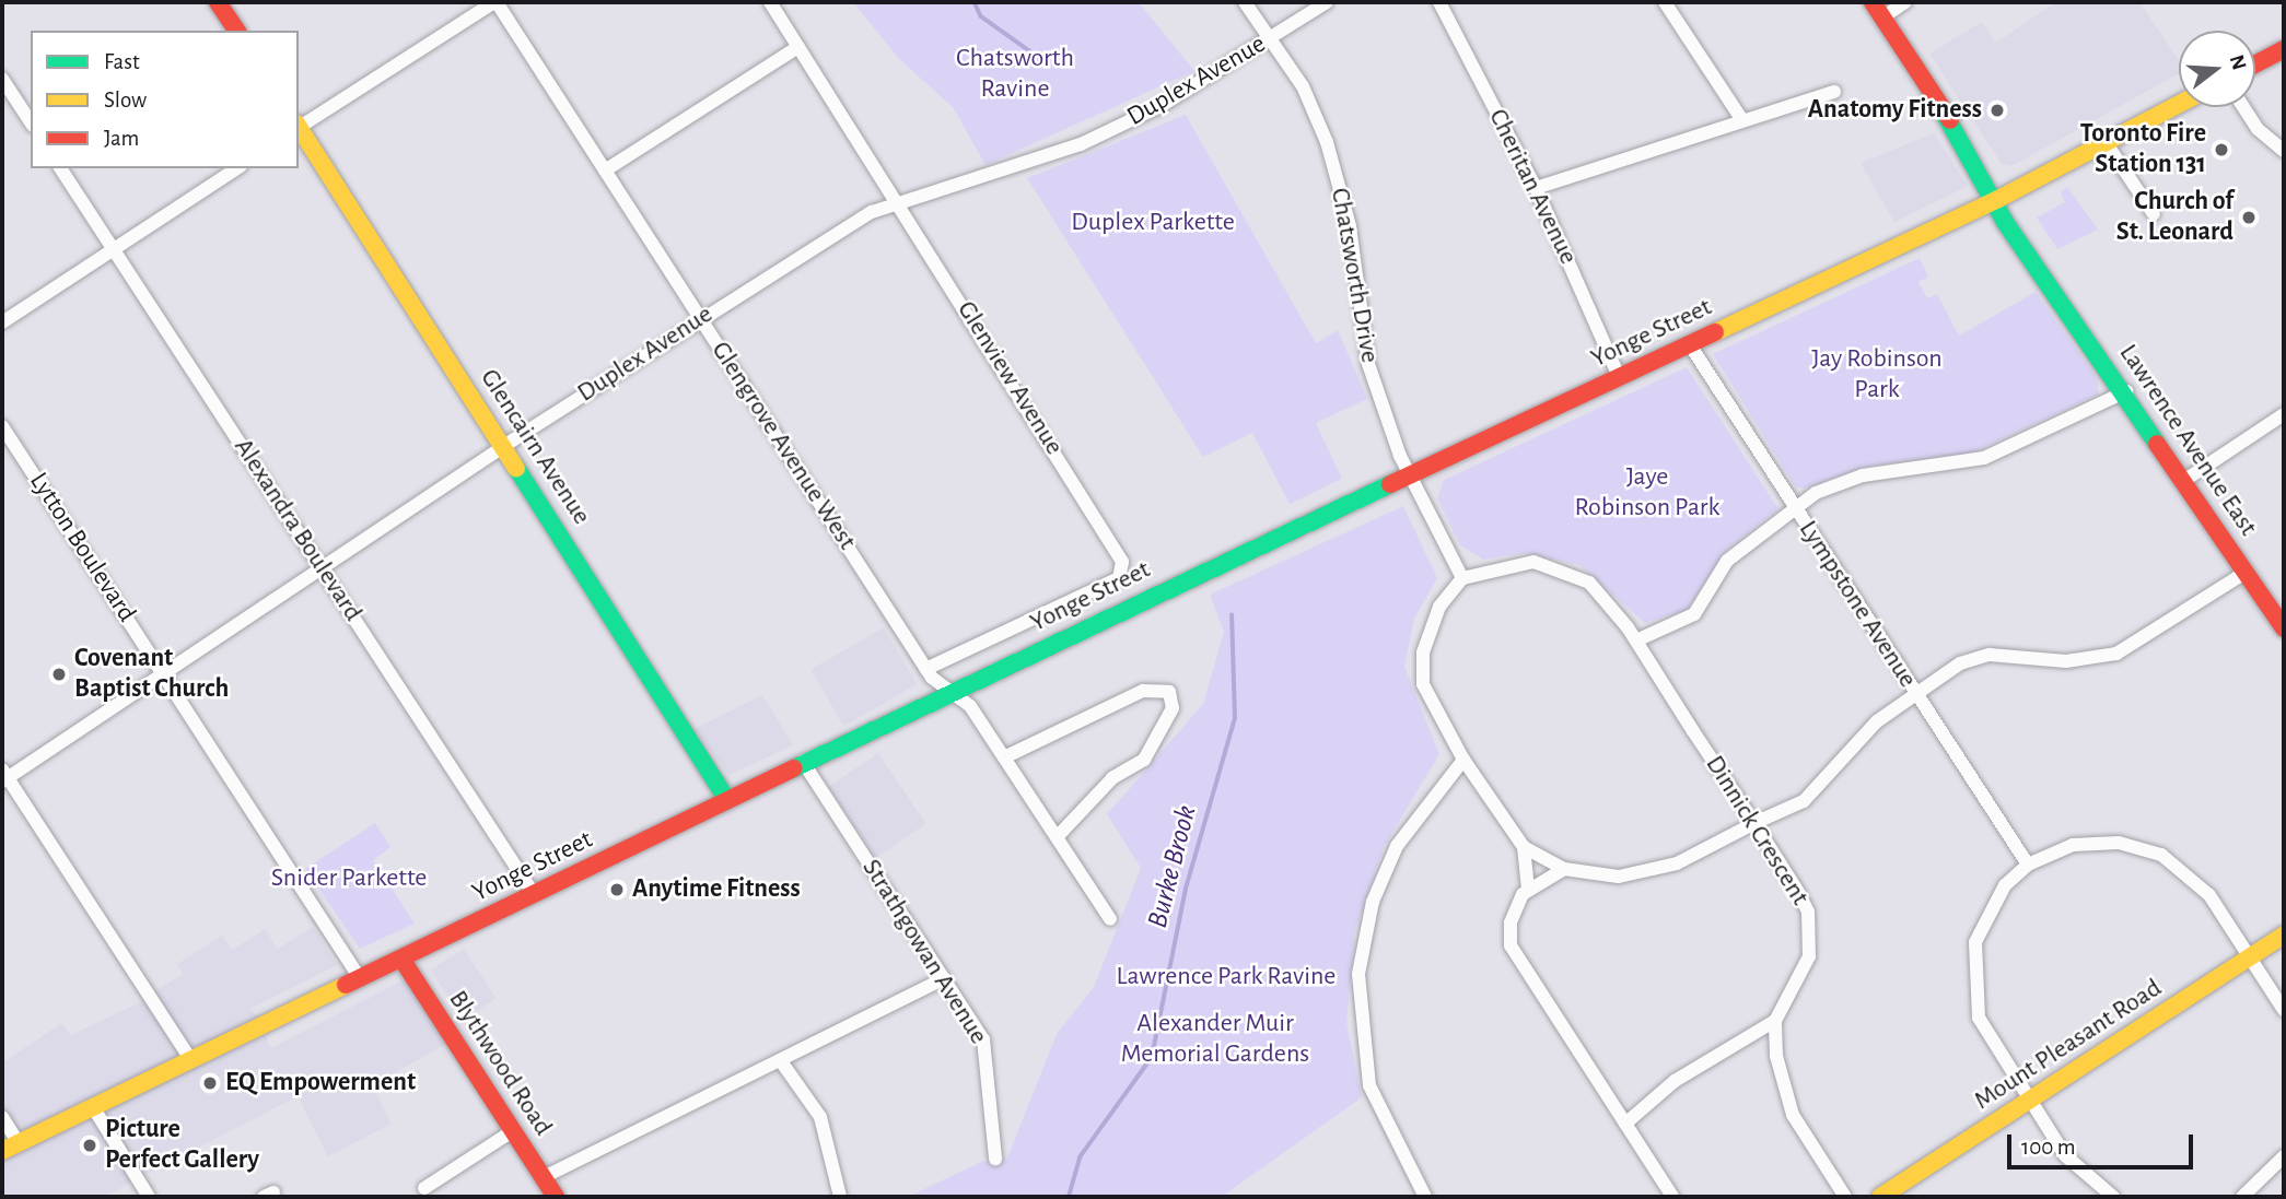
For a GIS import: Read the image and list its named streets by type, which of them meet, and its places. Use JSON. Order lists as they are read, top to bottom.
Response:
{
  "streets": {
    "main road": [
      "Yonge Street",
      "Lawrence Avenue East",
      "Glencairn Avenue",
      "Mount Pleasant Road",
      "Blythwood Road"
    ],
    "street": [
      "Duplex Avenue",
      "Cheritan Avenue",
      "Chatsworth Drive",
      "Glenview Avenue",
      "Glengrove Avenue West",
      "Alexandra Boulevard",
      "Lytton Boulevard",
      "Lympstone Avenue",
      "Dinnick Crescent",
      "Strathgowan Avenue"
    ]
  },
  "crossings": [
    ["Duplex Avenue", "Chatsworth Drive"],
    ["Duplex Avenue", "Glenview Avenue"],
    ["Duplex Avenue", "Glengrove Avenue West"],
    ["Duplex Avenue", "Glencairn Avenue"],
    ["Duplex Avenue", "Alexandra Boulevard"],
    ["Duplex Avenue", "Lytton Boulevard"],
    ["Cheritan Avenue", "Yonge Street"],
    ["Chatsworth Drive", "Yonge Street"],
    ["Chatsworth Drive", "Dinnick Crescent"],
    ["Yonge Street", "Lawrence Avenue East"],
    ["Yonge Street", "Glengrove Avenue West"],
    ["Yonge Street", "Glencairn Avenue"],
    ["Yonge Street", "Alexandra Boulevard"],
    ["Yonge Street", "Lytton Boulevard"],
    ["Yonge Street", "Lympstone Avenue"],
    ["Yonge Street", "Strathgowan Avenue"],
    ["Yonge Street", "Blythwood Road"],
    ["Glenview Avenue", "Glengrove Avenue West"]
  ],
  "water": ["Burke Brook"],
  "parks": [
    "Chatsworth Ravine",
    "Duplex Parkette",
    "Jay Robinson Park",
    "Jaye Robinson Park",
    "Snider Parkette",
    "Lawrence Park Ravine",
    "Alexander Muir Memorial Gardens"
  ],
  "places": [
    "Anatomy Fitness",
    "Toronto Fire Station 131",
    "Church of St. Leonard",
    "Covenant Baptist Church",
    "Anytime Fitness",
    "EQ Empowerment",
    "Picture Perfect Gallery"
  ],
  "legend": ["Fast", "Slow", "Jam"],
  "scale_bar": "100 m",
  "north": "right"
}
